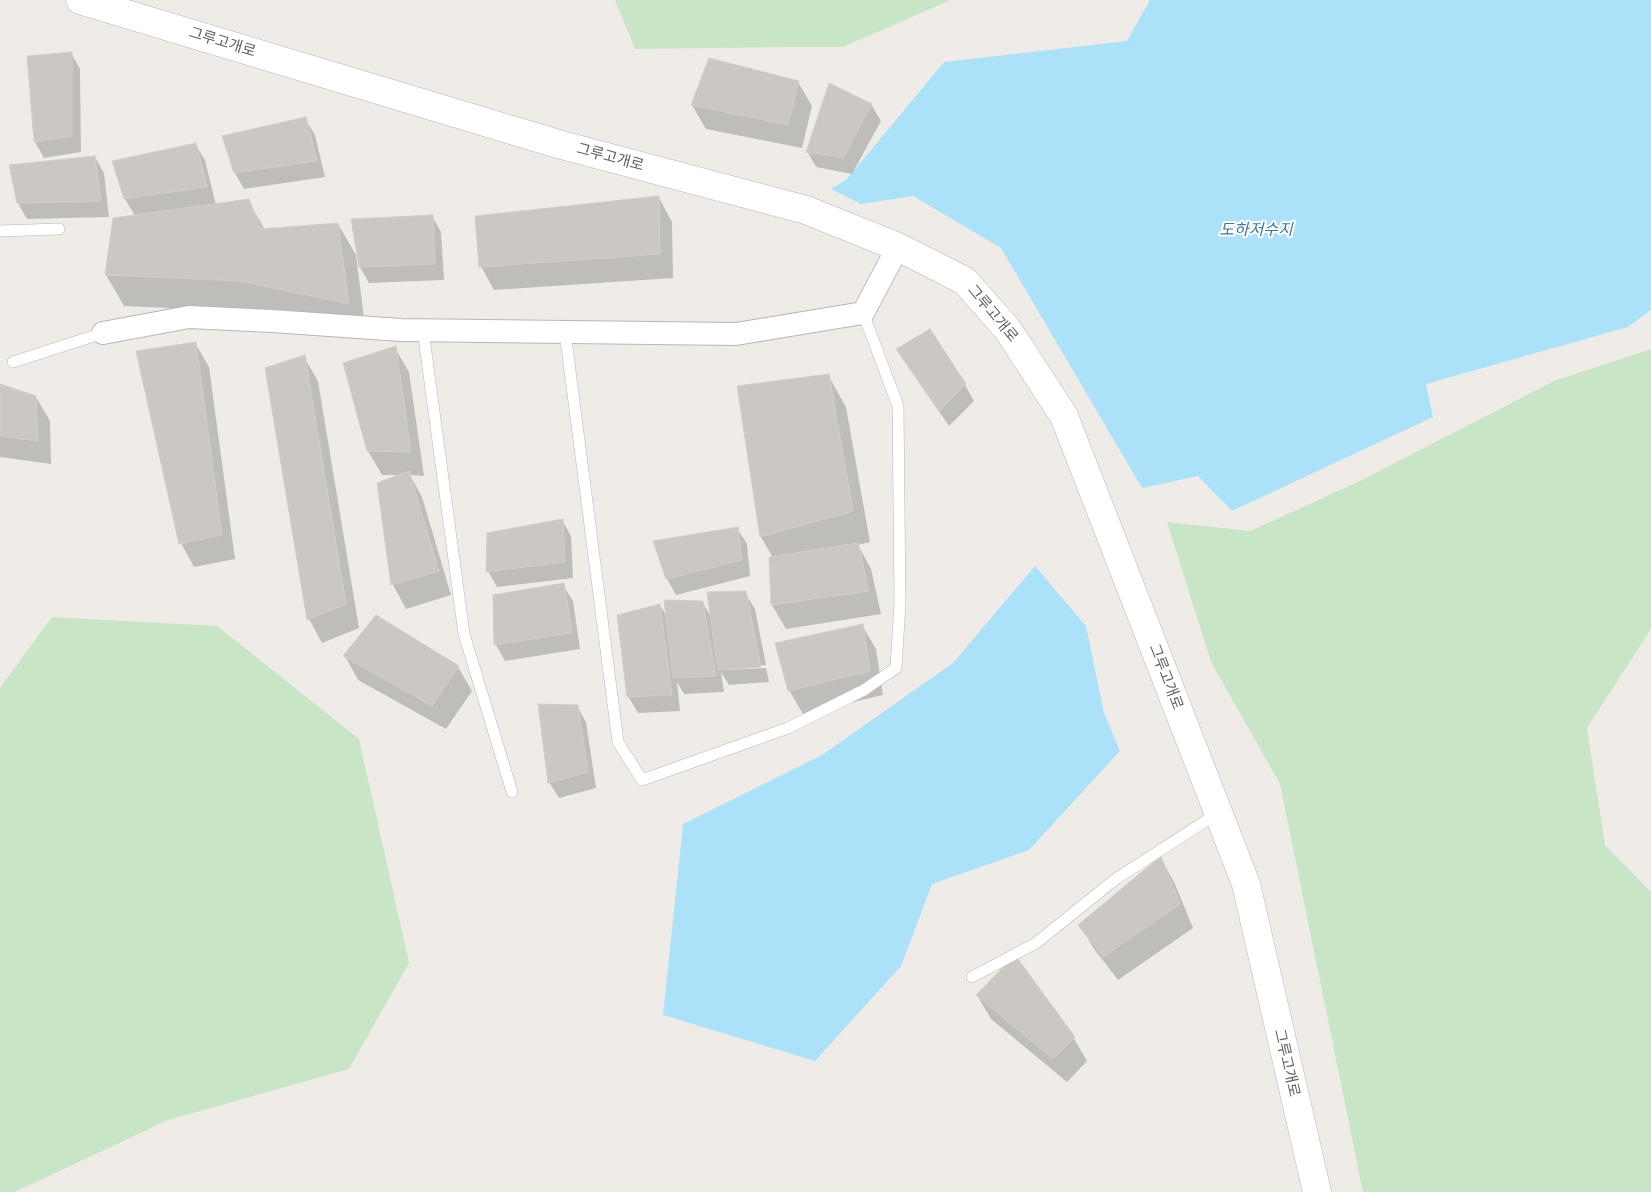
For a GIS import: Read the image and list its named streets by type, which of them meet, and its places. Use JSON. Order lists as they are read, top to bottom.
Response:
{
  "streets": {
    "street": ["그루고개로"]
  },
  "water": ["도하저수지"]
}
